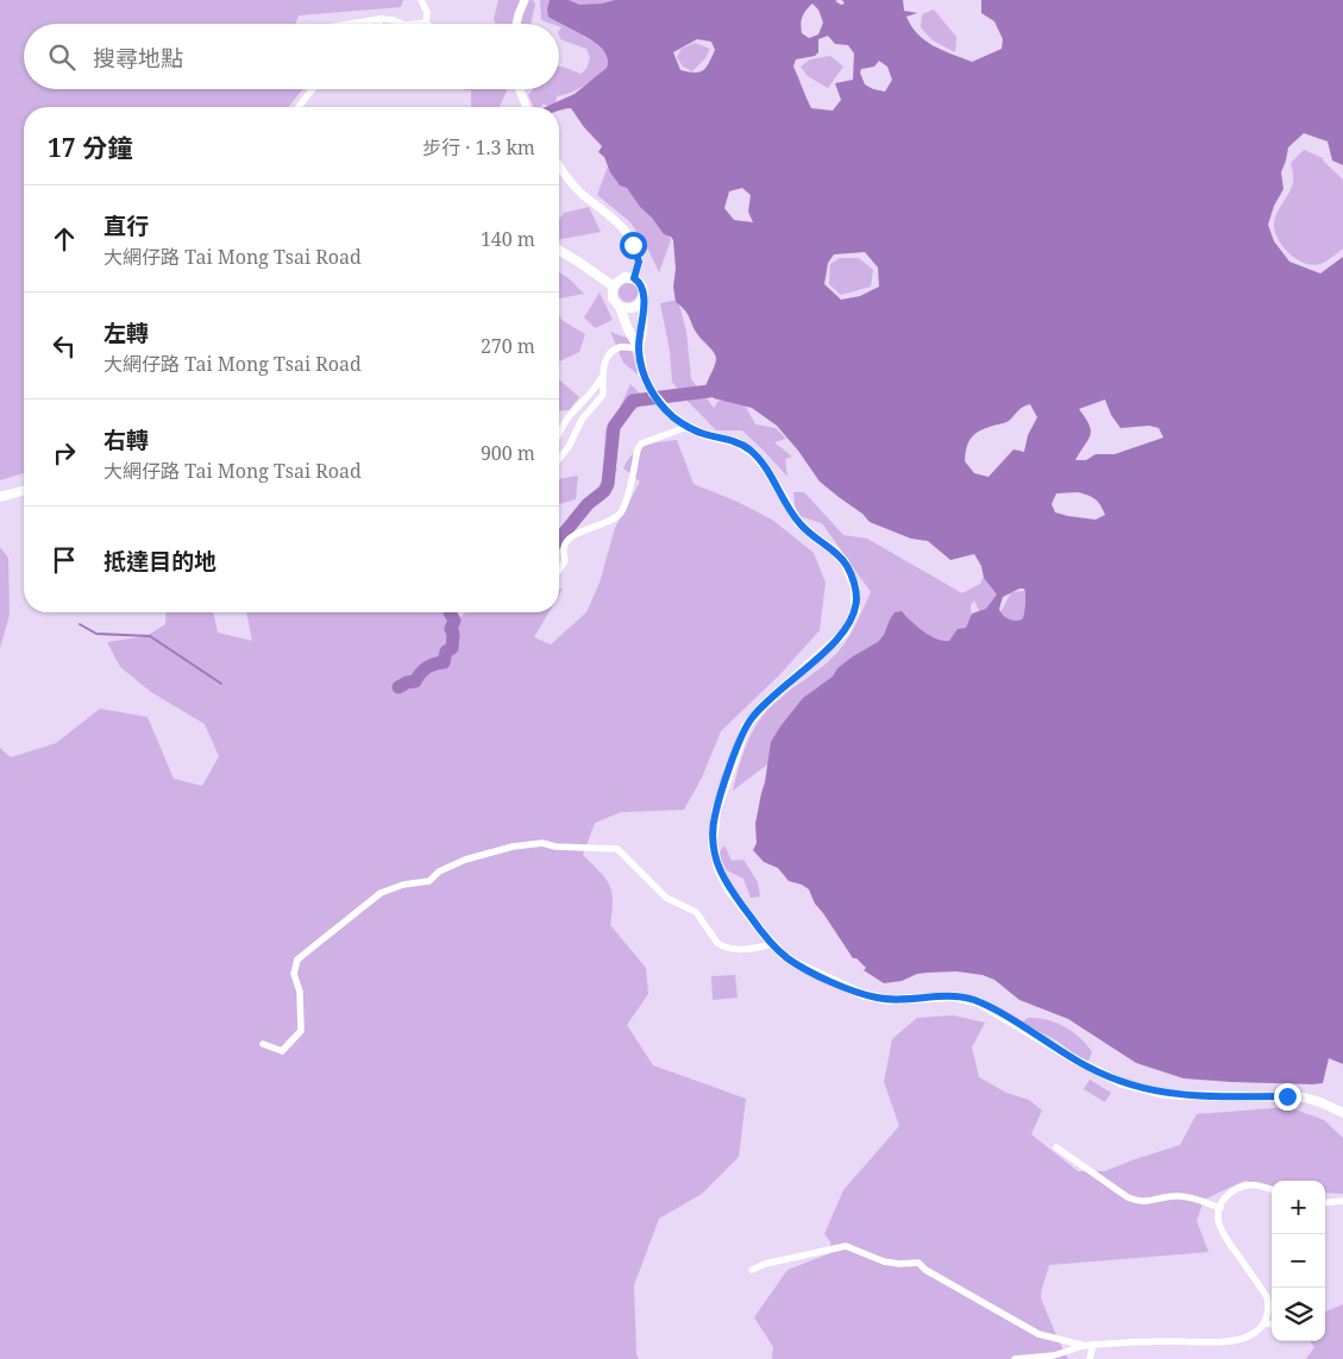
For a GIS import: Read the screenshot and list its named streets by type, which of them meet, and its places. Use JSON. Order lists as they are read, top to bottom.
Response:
{
  "page": {
    "search": "搜尋地點",
    "heading": ["17 分鐘", "步行 · 1.3 km"],
    "list": [
      ["直行", "大網仔路 Tai Mong Tsai Road", "140 m"],
      ["左轉", "大網仔路 Tai Mong Tsai Road", "270 m"],
      ["右轉", "大網仔路 Tai Mong Tsai Road", "900 m"],
      "抵達目的地"
    ],
    "map_buttons": ["+", "−"]
  }
}
